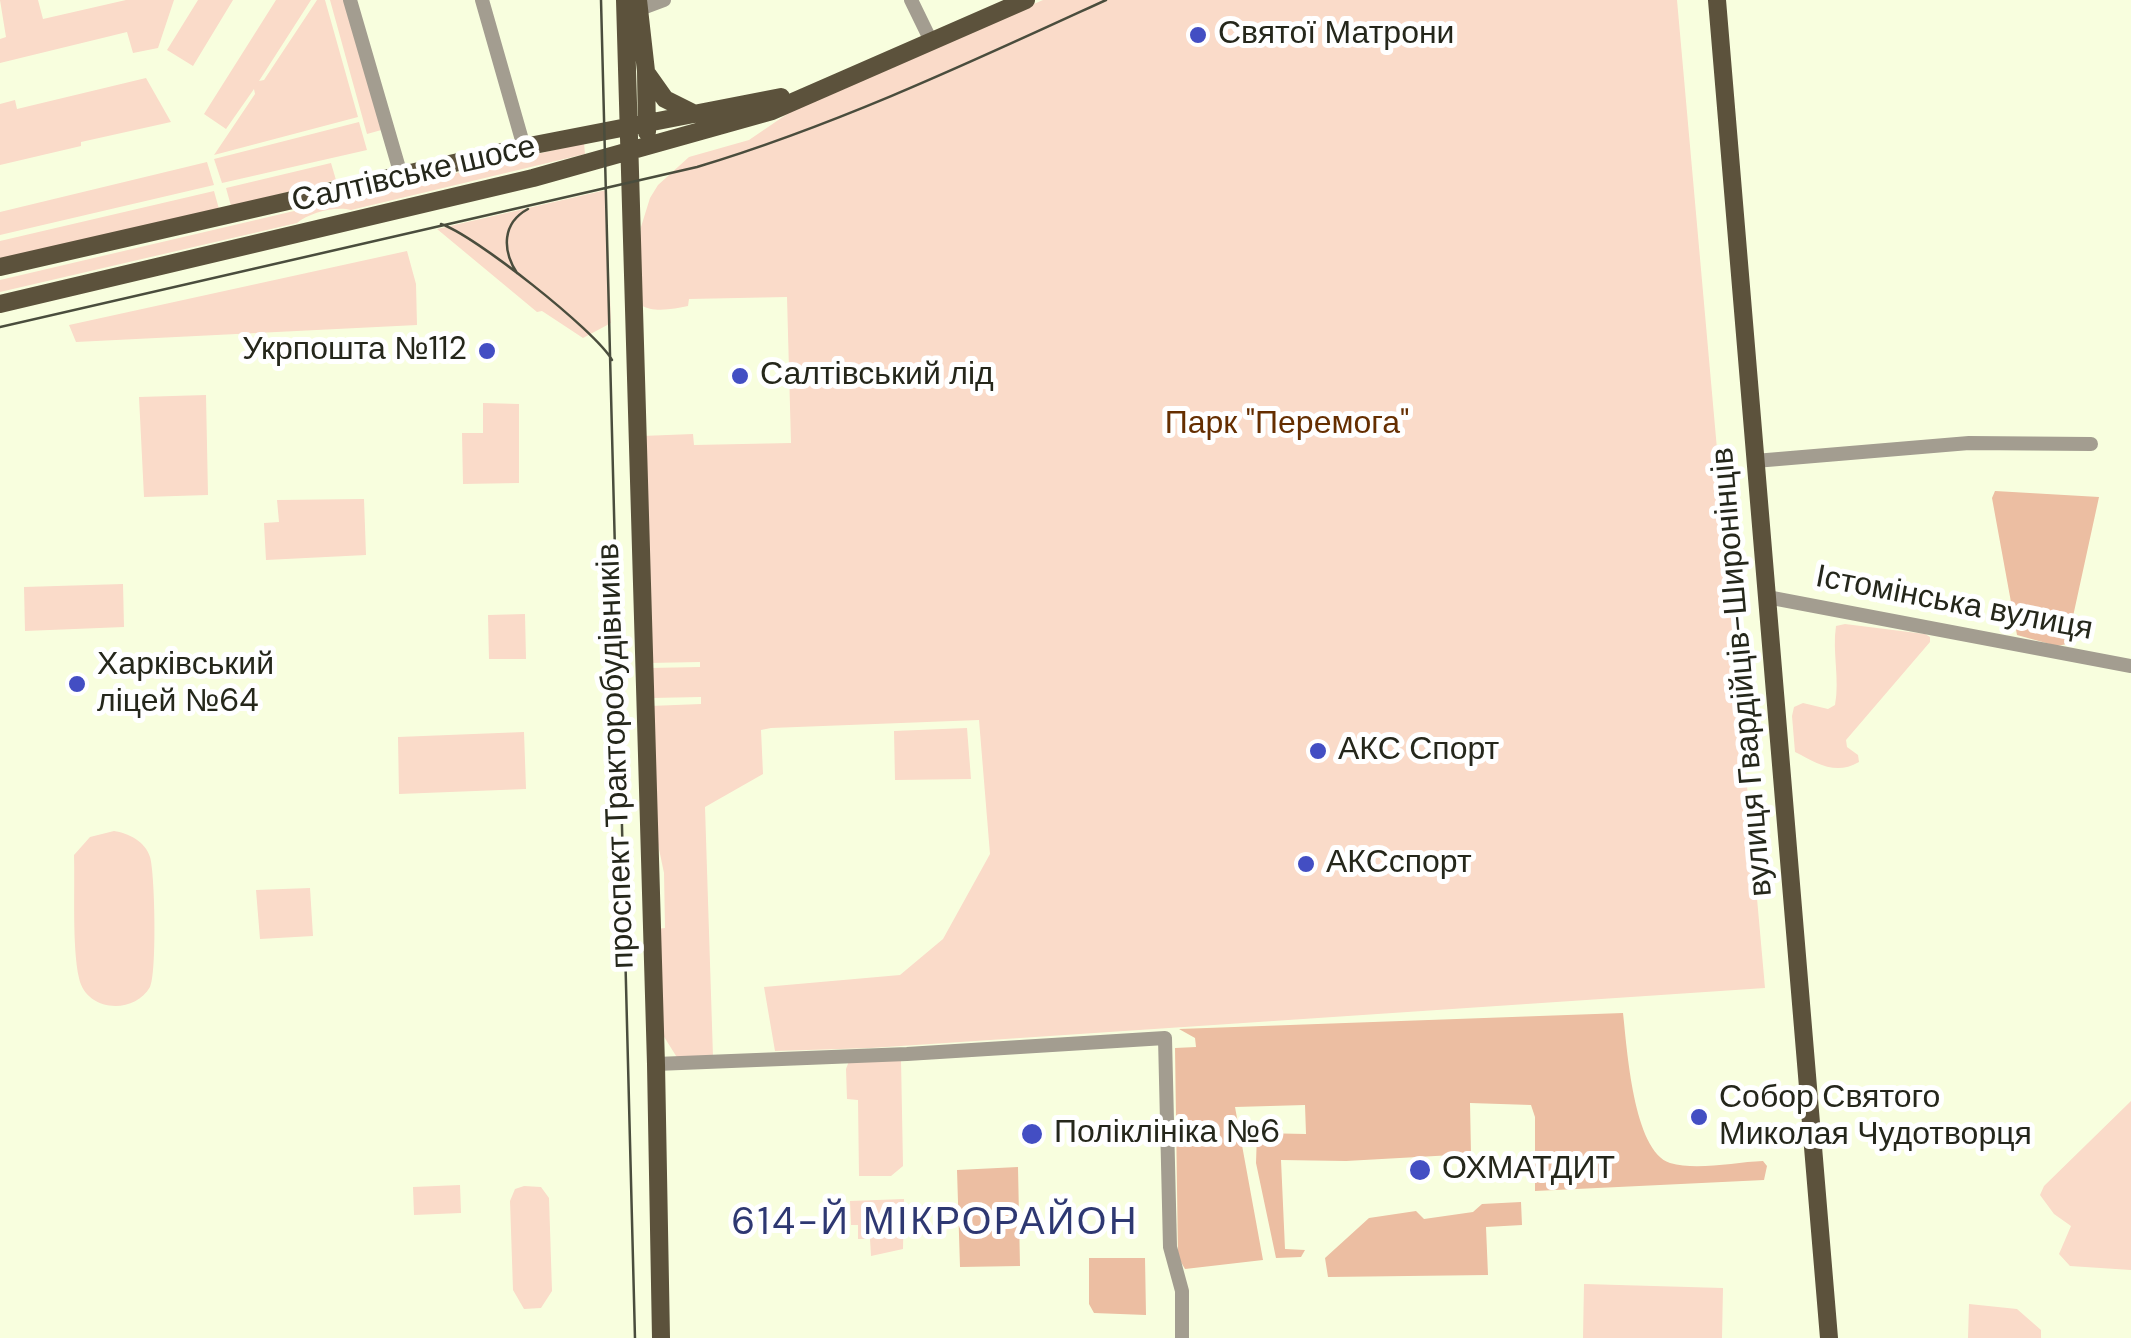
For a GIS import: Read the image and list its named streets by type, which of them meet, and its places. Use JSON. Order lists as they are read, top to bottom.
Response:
{
  "streets": {
    "main road": ["Салтівське шосе", "вулиця Гвардійців-Широнінців", "проспект Тракторобудівників"],
    "street": ["Істомінська вулиця"]
  },
  "crossings": [
    ["Салтівське шосе", "проспект Тракторобудівників"],
    ["Істомінська вулиця", "вулиця Гвардійців-Широнінців"]
  ],
  "districts": ["614-Й МІКРОРАЙОН"],
  "parks": ["Парк \"Перемога\""],
  "places": [
    "Святої Матрони",
    "Укрпошта №112",
    "Салтівський лід",
    "Харківський ліцей №64",
    "АКС Спорт",
    "АКСспорт",
    "Собор Святого Миколая Чудотворця",
    "Поліклініка №6",
    "ОХМАТДИТ"
  ]
}
